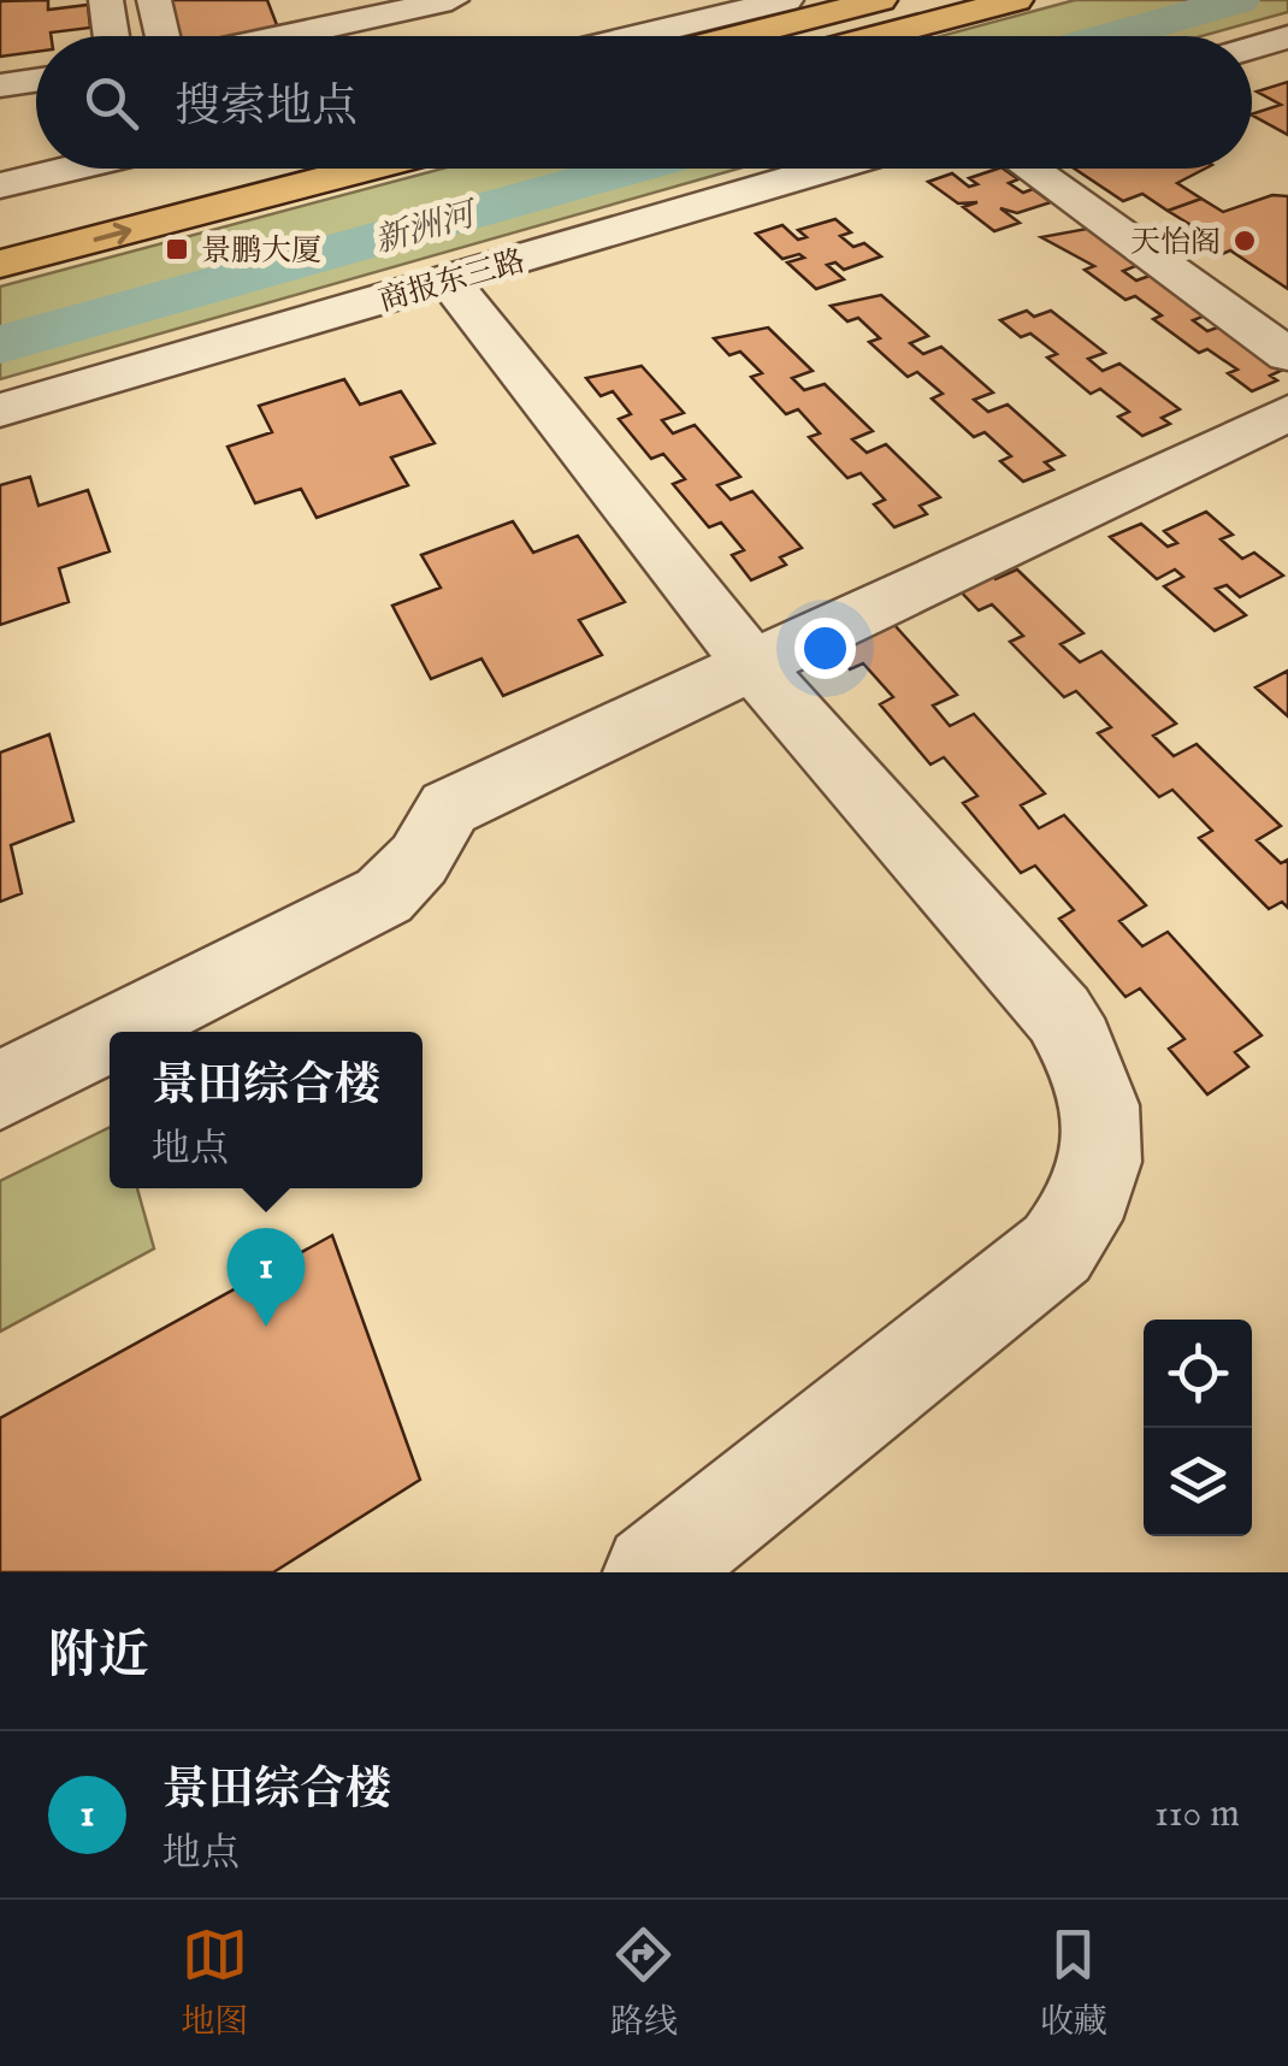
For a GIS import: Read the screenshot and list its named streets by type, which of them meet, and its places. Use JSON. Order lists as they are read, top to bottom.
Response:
{
  "streets": {
    "street": ["商报东三路"]
  },
  "water": ["新洲河"],
  "places": {
    "other": ["天怡阁"],
    "transit": ["景鹏大厦"]
  },
  "page": {
    "search": "搜索地点",
    "popup": ["景田综合楼", "地点"],
    "pins": "1",
    "heading": "附近",
    "list": [
      {
        "mark": "1",
        "name": "景田综合楼",
        "note": "地点",
        "value": "110 m"
      }
    ],
    "nav": ["地图", "路线", "收藏"]
  }
}
